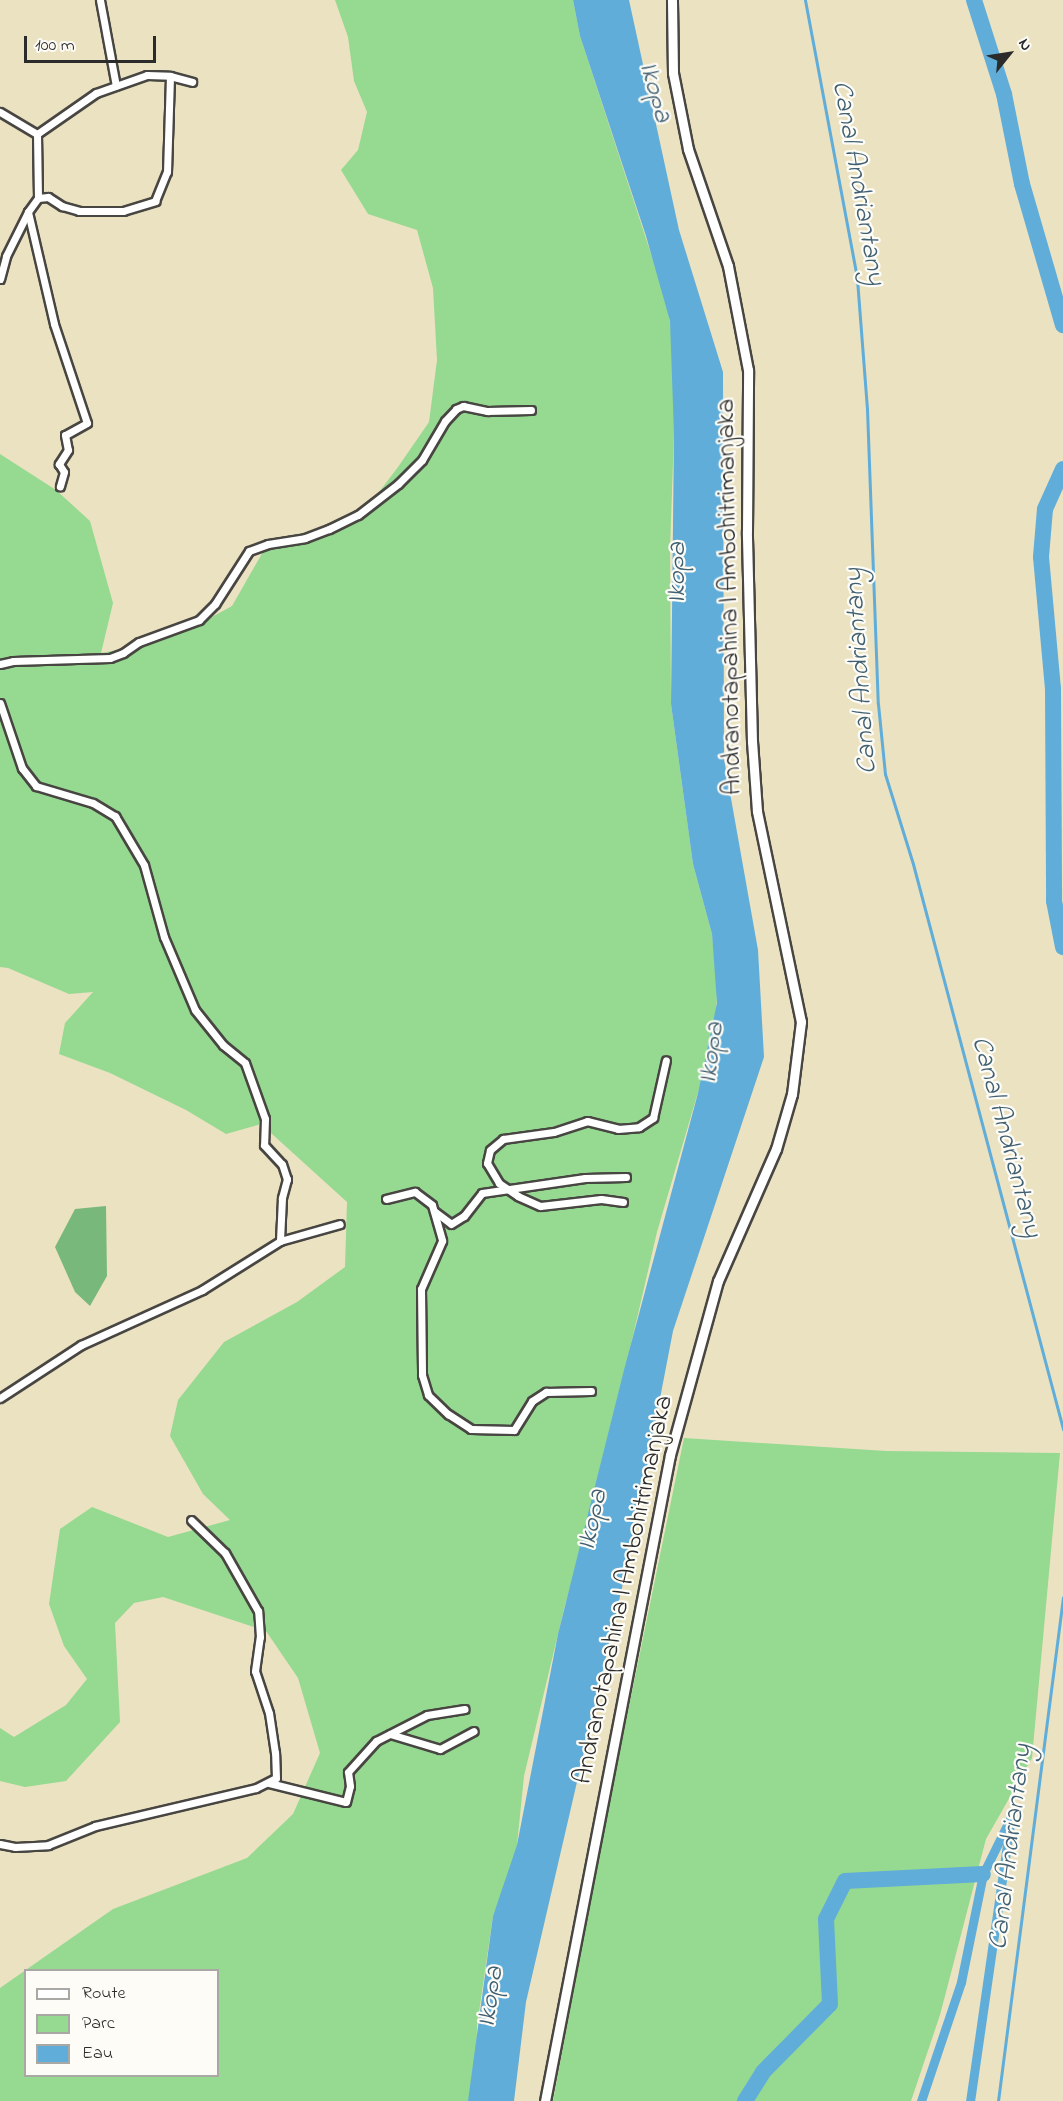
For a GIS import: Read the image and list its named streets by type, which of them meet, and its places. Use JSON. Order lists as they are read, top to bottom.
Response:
{
  "streets": {
    "main road": ["Andranotapahina | Ambohitrimanjaka"]
  },
  "water": ["Ikopa", "Canal Andriantany"],
  "legend": ["Route", "Parc", "Eau"],
  "scale_bar": "100 m",
  "north": "top right"
}
